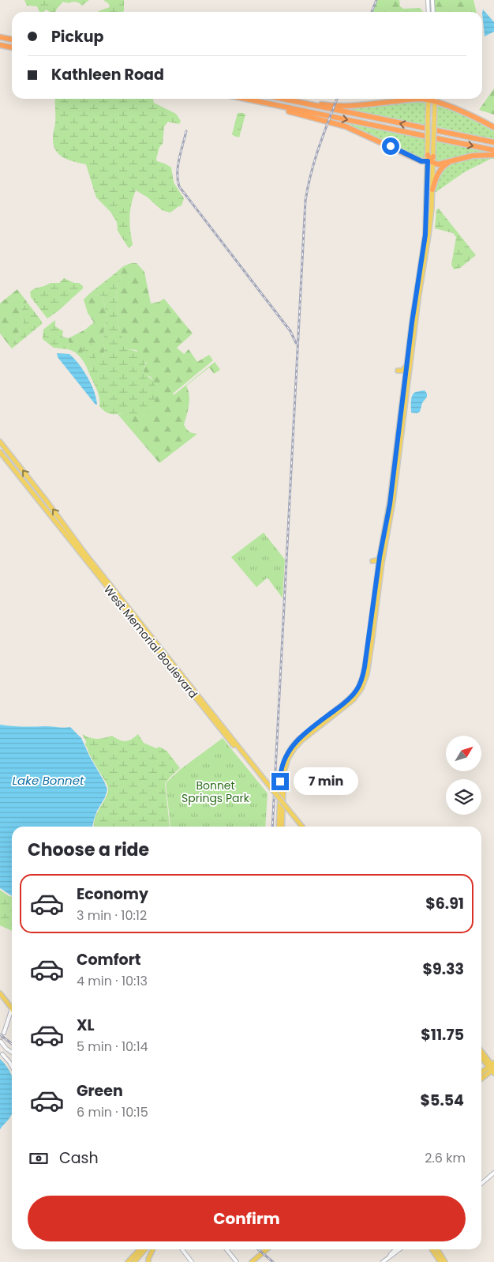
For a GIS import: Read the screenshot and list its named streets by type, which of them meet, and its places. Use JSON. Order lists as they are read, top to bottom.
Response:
{
  "streets": {
    "main road": ["West Memorial Boulevard"]
  },
  "water": ["Lake Bonnet"],
  "parks": ["Bonnet Springs Park"],
  "north": "top right",
  "page": {
    "banner": ["Pickup", "Kathleen Road"],
    "bubble": "7 min",
    "heading": "Choose a ride",
    "list": [
      {
        "name": "Economy",
        "note": "3 min · 10:12",
        "value": "$6.91"
      },
      {
        "name": "Comfort",
        "note": "4 min · 10:13",
        "value": "$9.33"
      },
      {
        "name": "XL",
        "note": "5 min · 10:14",
        "value": "$11.75"
      },
      {
        "name": "Green",
        "note": "6 min · 10:15",
        "value": "$5.54"
      }
    ],
    "pay": ["Cash", "2.6 km"],
    "buttons": "Confirm"
  }
}
